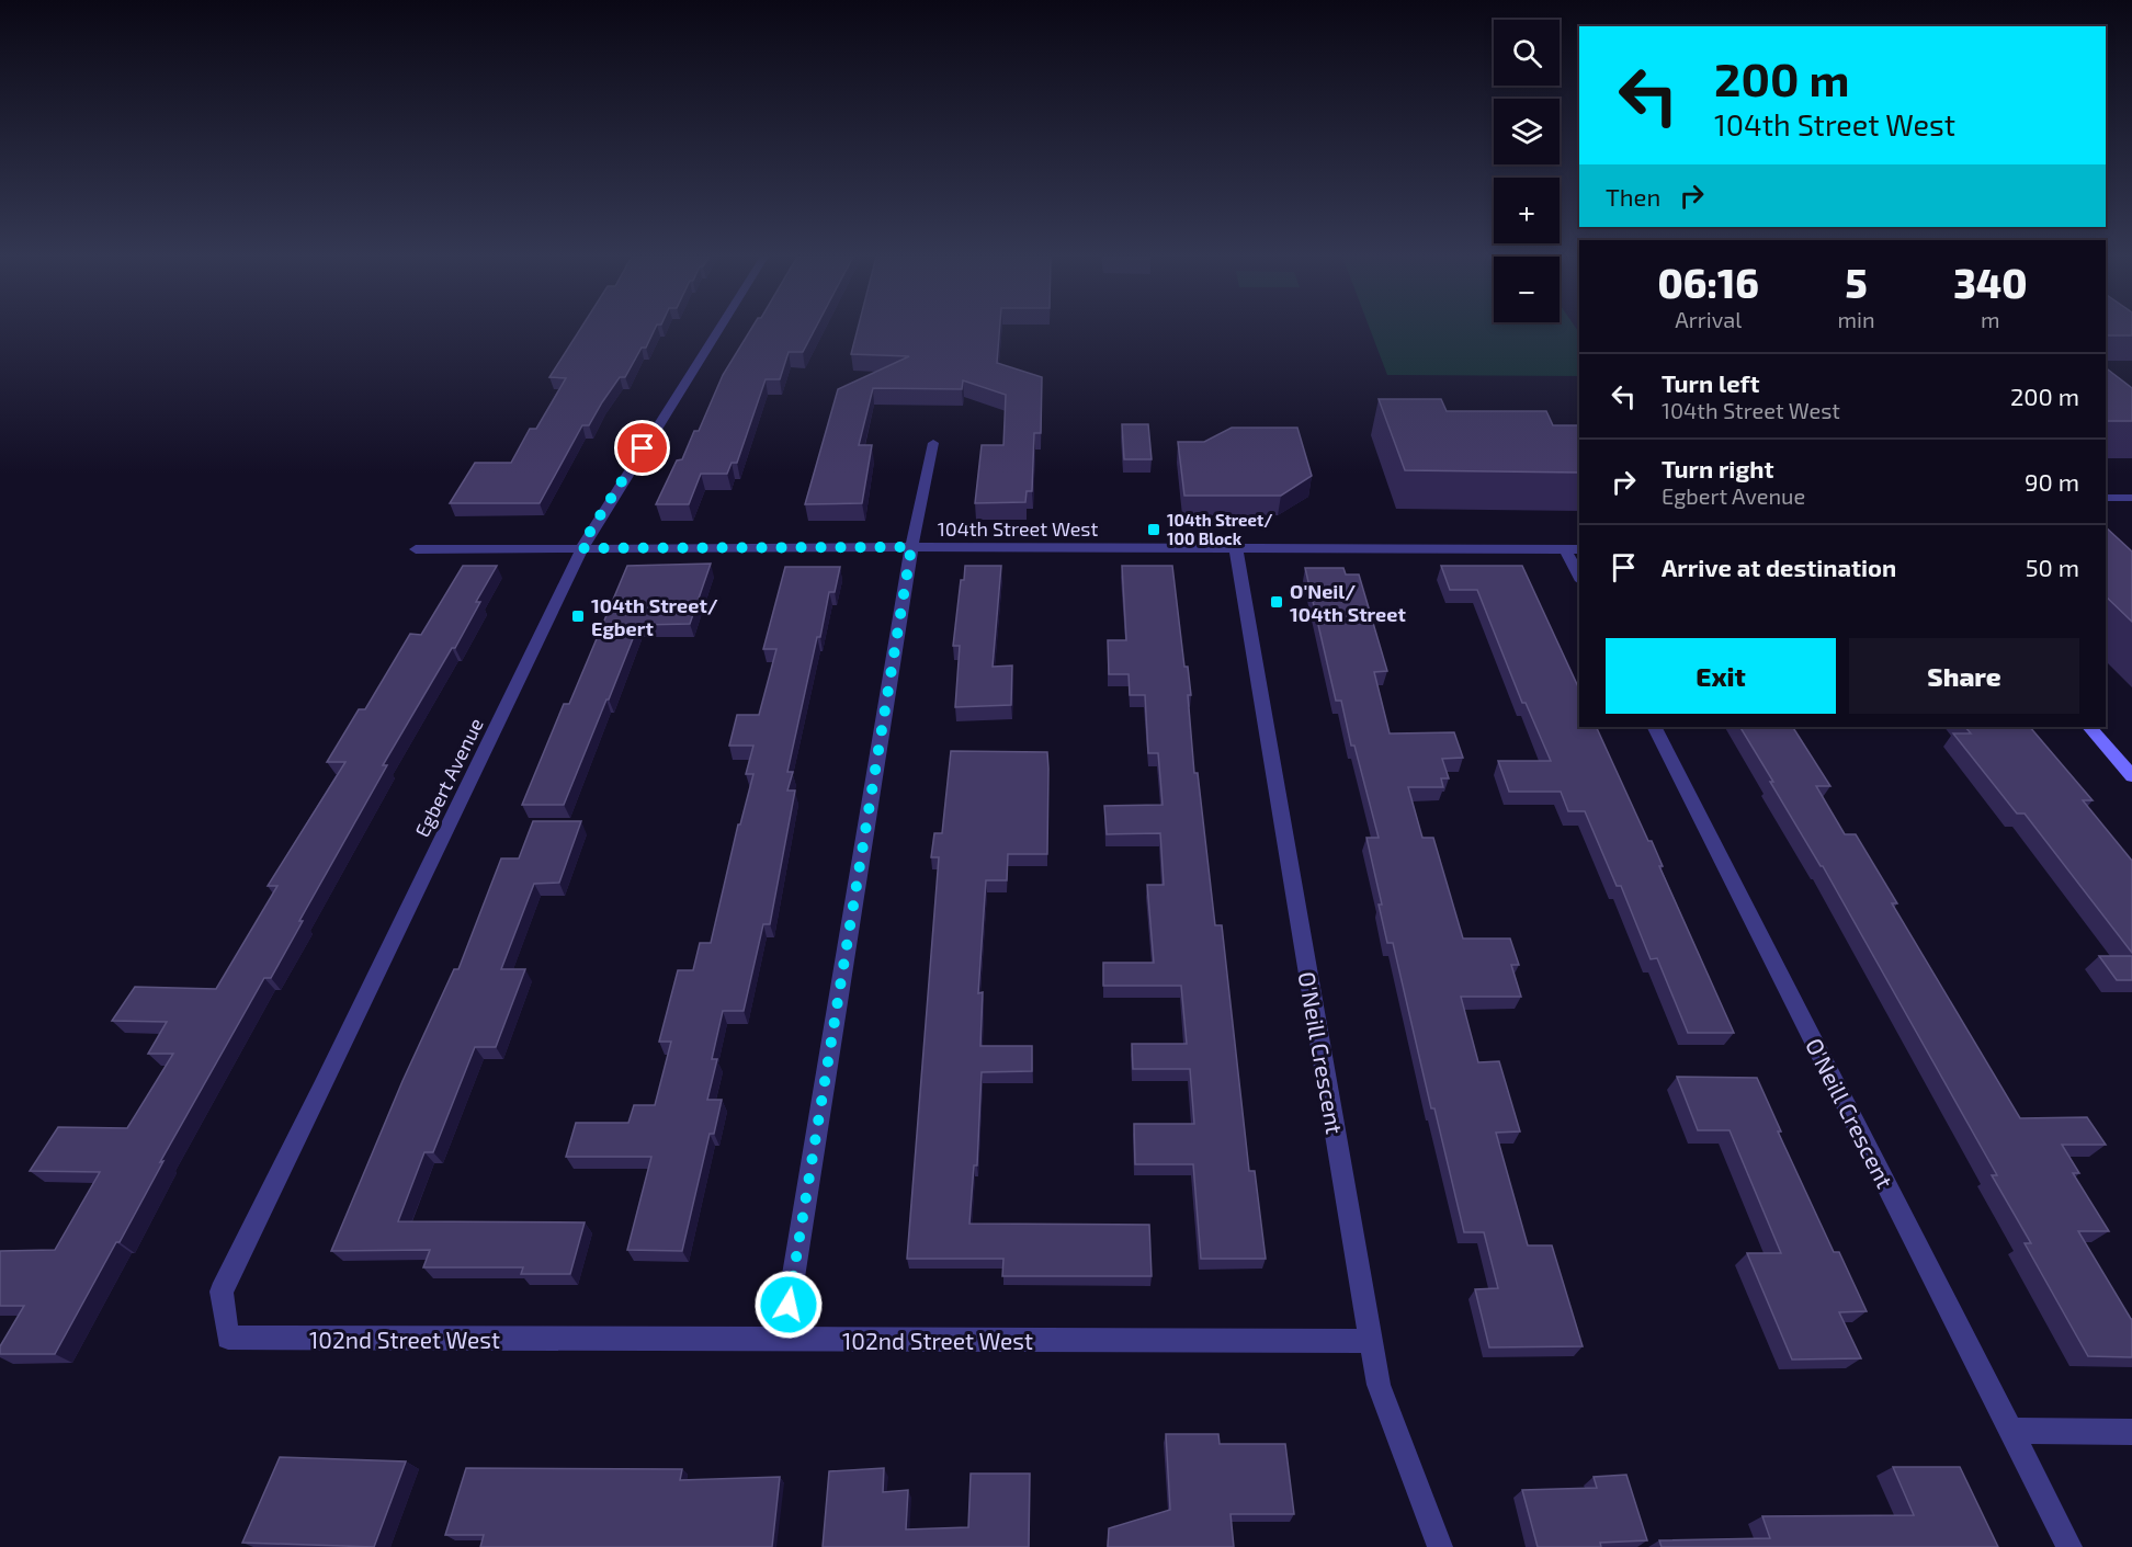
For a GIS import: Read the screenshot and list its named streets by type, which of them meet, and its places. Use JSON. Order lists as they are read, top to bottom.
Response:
{
  "streets": {
    "street": [
      "104th Street West",
      "Egbert Avenue",
      "O'Neill Crescent",
      "102nd Street West"
    ]
  },
  "crossings": [
    ["104th Street West", "Egbert Avenue"],
    ["104th Street West", "O'Neill Crescent"],
    ["Egbert Avenue", "102nd Street West"],
    ["O'Neill Crescent", "102nd Street West"]
  ],
  "places": {
    "transit": ["104th Street/ 100 Block", "O'Neil/ 104th Street", "104th Street/ Egbert"]
  },
  "page": {
    "map_buttons": ["+", "−"],
    "turn": ["200 m", "104th Street West"],
    "then": "Then",
    "eta": [
      "06:16",
      "Arrival",
      "5",
      "min",
      "340",
      "m"
    ],
    "list": [
      {
        "name": "Turn left",
        "note": "104th Street West",
        "value": "200 m"
      },
      {
        "name": "Turn right",
        "note": "Egbert Avenue",
        "value": "90 m"
      },
      {
        "name": "Arrive at destination",
        "value": "50 m"
      }
    ],
    "buttons": ["Exit", "Share"]
  }
}
